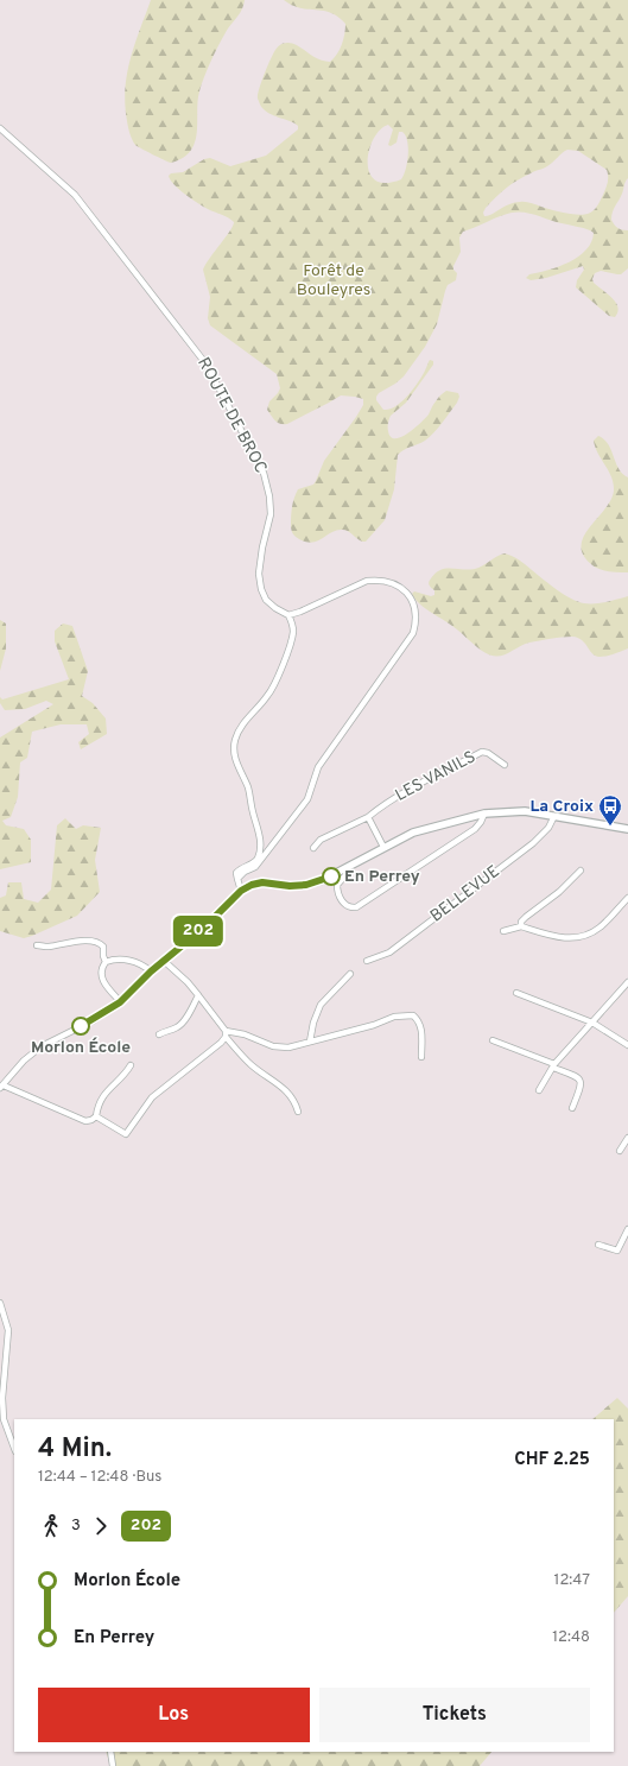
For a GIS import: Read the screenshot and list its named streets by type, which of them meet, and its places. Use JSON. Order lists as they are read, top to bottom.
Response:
{
  "streets": {
    "street": ["ROUTE DE BROC", "LES VANILS", "BELLEVUE"]
  },
  "parks": ["Forêt de Bouleyres"],
  "places": {
    "bus stop": ["La Croix"],
    "other": ["En Perrey", "Morlon École"]
  },
  "lines": ["bus line 202"],
  "page": {
    "on_map": "202",
    "heading": ["4 Min.", "12:44 – 12:48 · Bus", "CHF 2.25"],
    "legs": ["3", "202"],
    "list": [
      {
        "name": "Morlon École",
        "value": "12:47"
      },
      {
        "name": "En Perrey",
        "value": "12:48"
      }
    ],
    "buttons": ["Los", "Tickets"]
  }
}
